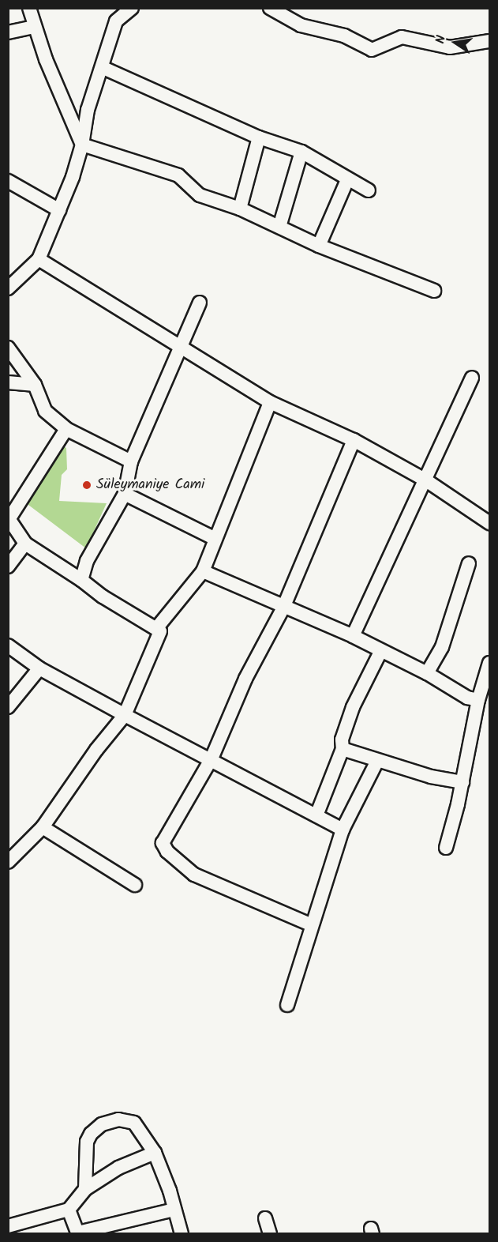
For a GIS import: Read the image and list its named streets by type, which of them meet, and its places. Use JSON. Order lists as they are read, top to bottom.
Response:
{
  "places": ["Süleymaniye Cami"],
  "north": "left"
}
